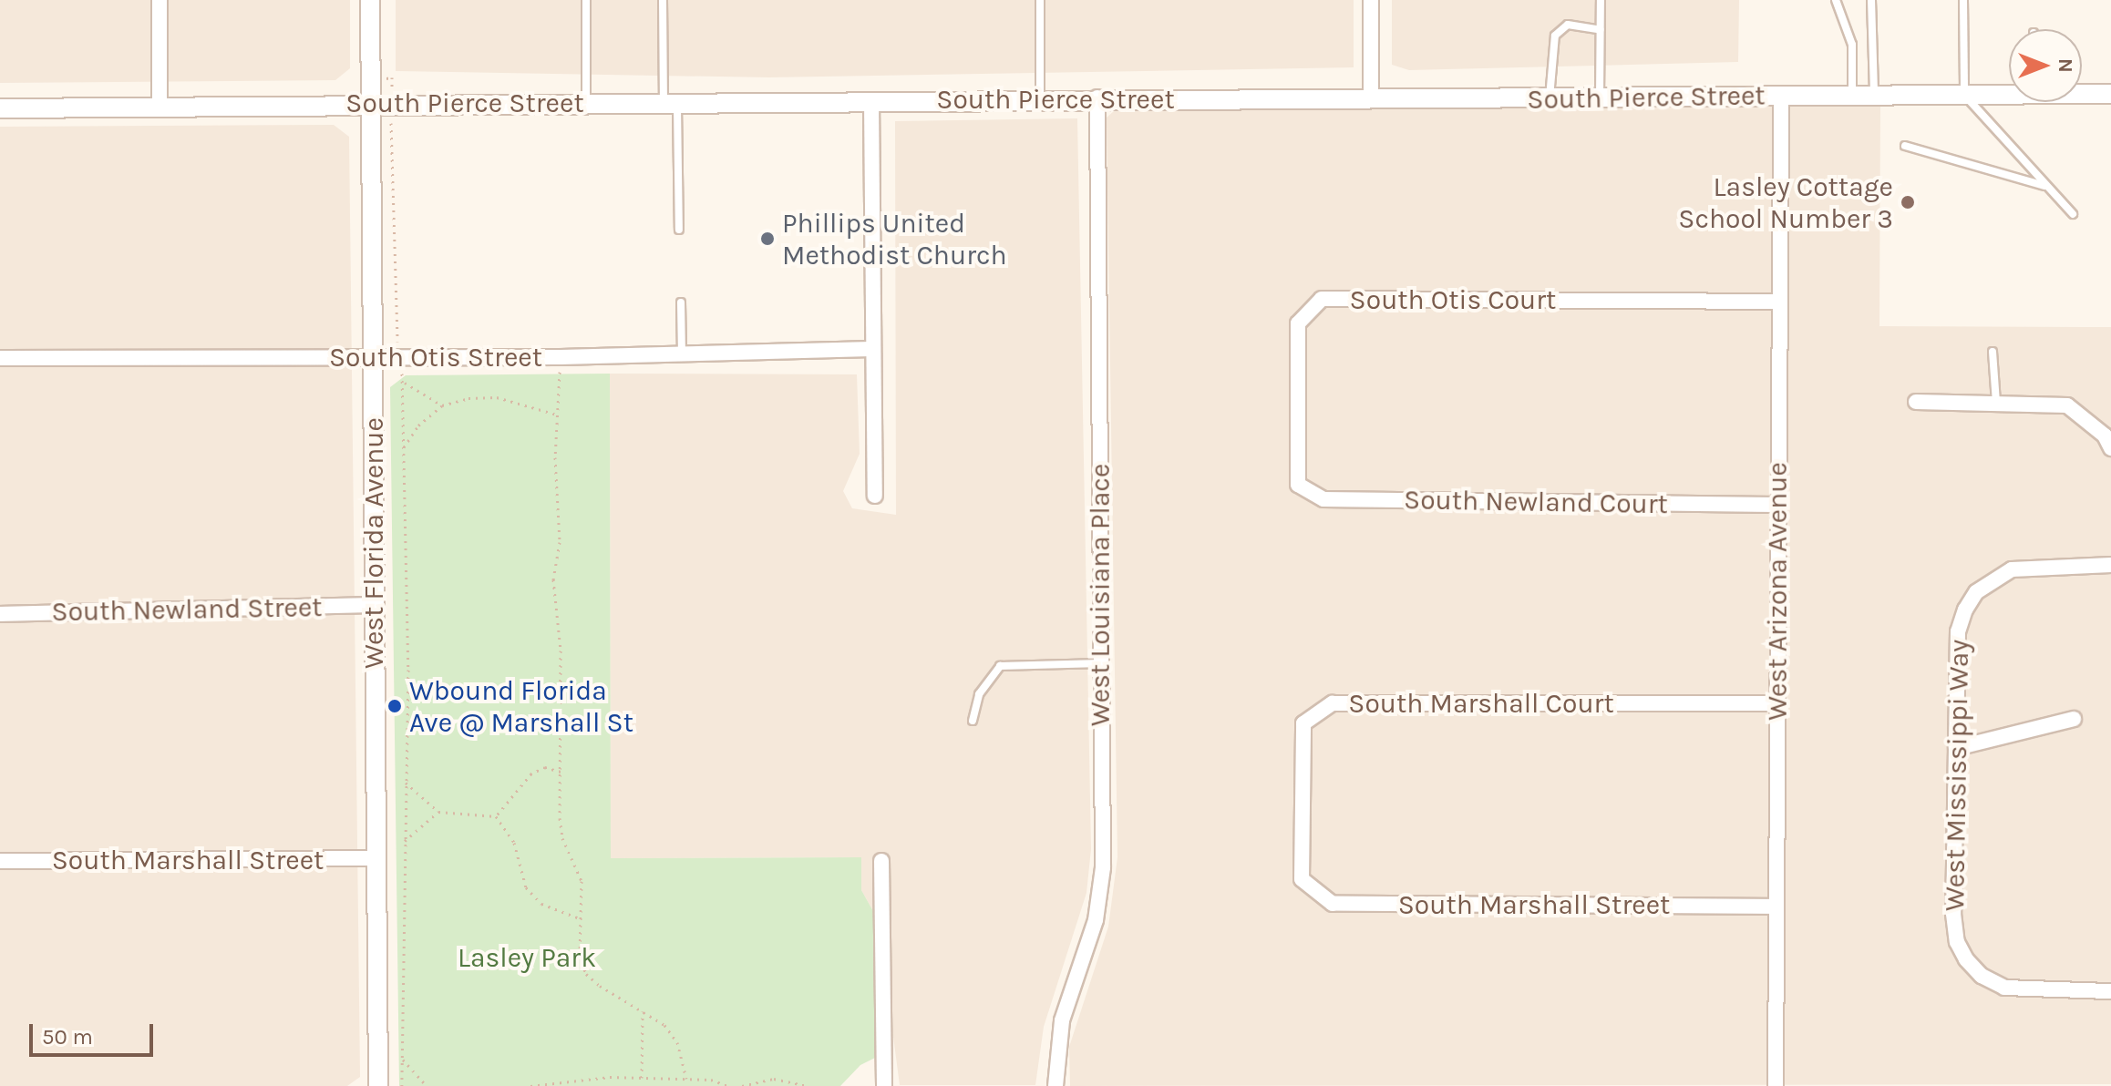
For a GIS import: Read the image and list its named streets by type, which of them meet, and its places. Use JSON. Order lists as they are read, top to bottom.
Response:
{
  "streets": {
    "street": [
      "South Pierce Street",
      "South Otis Court",
      "South Otis Street",
      "South Newland Court",
      "West Florida Avenue",
      "West Arizona Avenue",
      "West Louisiana Place",
      "South Newland Street",
      "South Marshall Court",
      "West Mississippi Way",
      "South Marshall Street"
    ]
  },
  "crossings": [
    ["South Pierce Street", "West Florida Avenue"],
    ["South Pierce Street", "West Arizona Avenue"],
    ["South Pierce Street", "West Louisiana Place"],
    ["South Otis Court", "South Newland Court"],
    ["South Otis Court", "West Arizona Avenue"],
    ["South Otis Street", "West Florida Avenue"],
    ["South Newland Court", "West Arizona Avenue"],
    ["West Florida Avenue", "South Newland Street"],
    ["West Florida Avenue", "South Marshall Street"],
    ["West Arizona Avenue", "South Marshall Court"],
    ["West Arizona Avenue", "South Marshall Street"],
    ["South Marshall Court", "South Marshall Street"]
  ],
  "parks": ["Lasley Park"],
  "places": ["Lasley Cottage School Number 3", "Phillips United Methodist Church", "Wbound Florida Ave @ Marshall St"],
  "scale_bar": "50 m",
  "north": "right"
}
